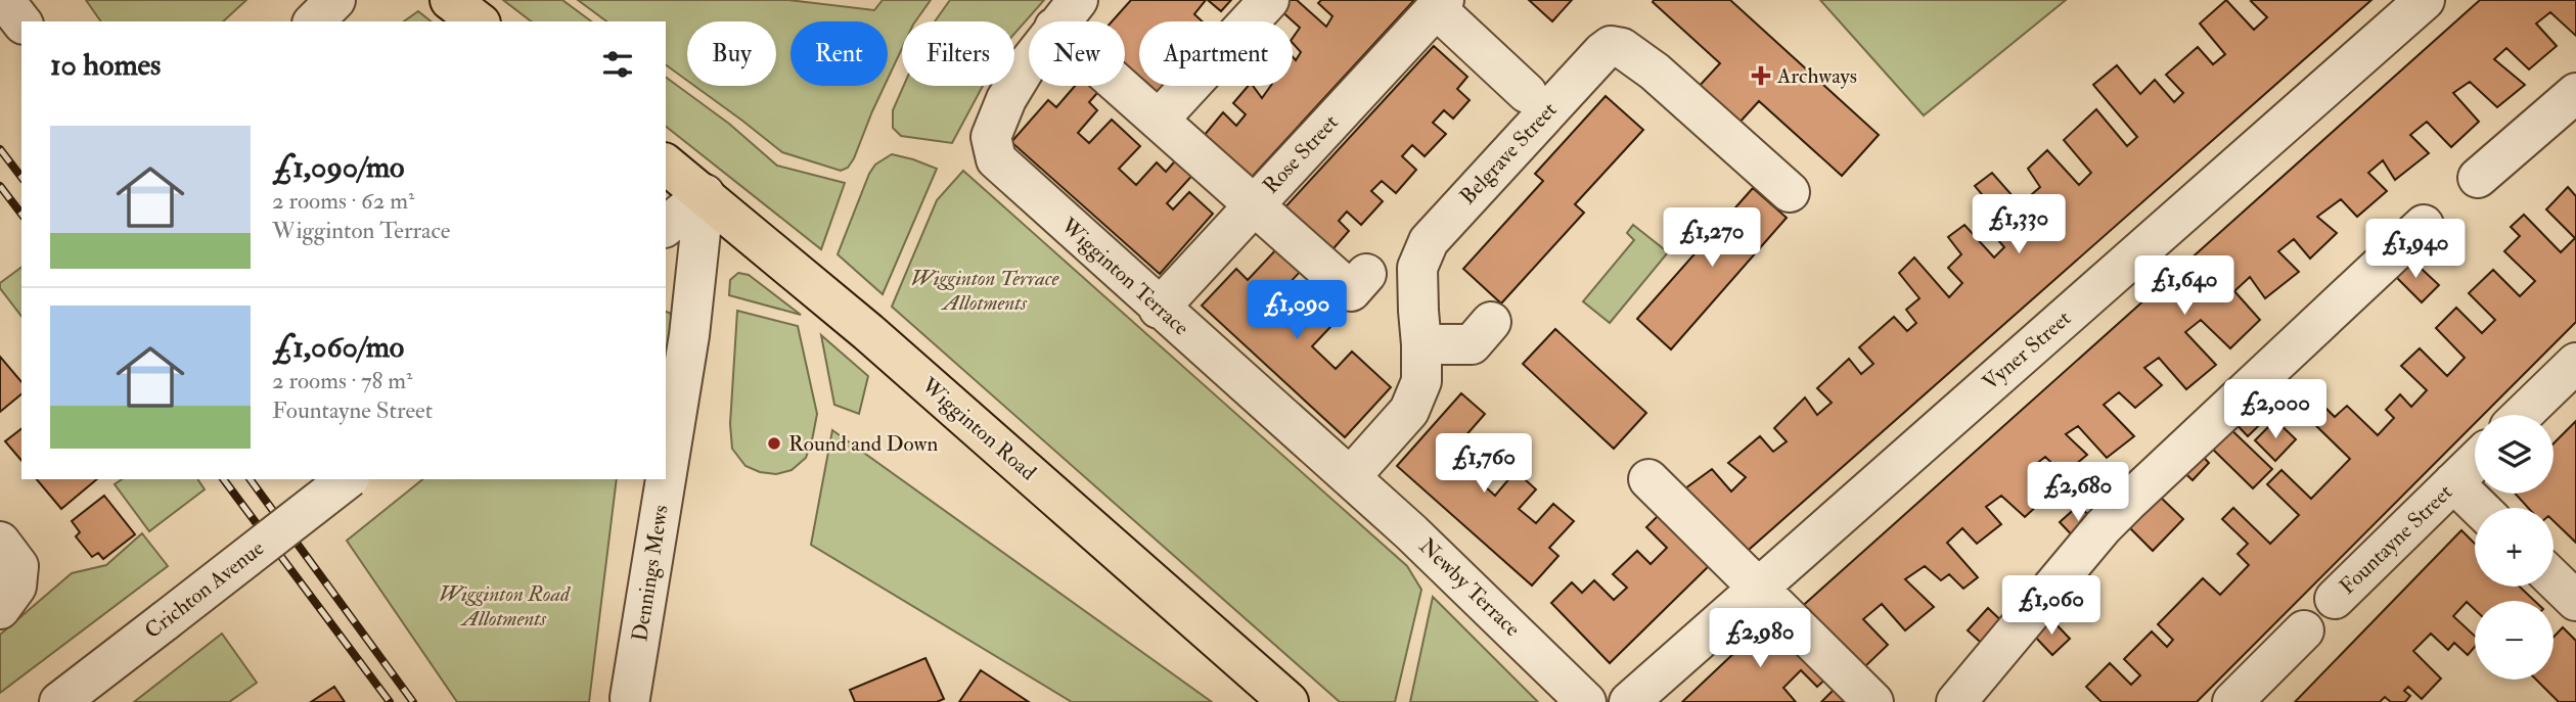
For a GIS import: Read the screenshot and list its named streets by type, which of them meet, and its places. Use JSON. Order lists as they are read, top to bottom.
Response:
{
  "streets": {
    "main road": ["Wigginton Road"],
    "street": [
      "Belgrave Street",
      "Rose Street",
      "Wigginton Terrace",
      "Vyner Street",
      "Fountayne Street",
      "Dennings Mews",
      "Newby Terrace",
      "Crichton Avenue"
    ]
  },
  "crossings": [
    ["Belgrave Street", "Wigginton Terrace"],
    ["Belgrave Street", "Newby Terrace"],
    ["Rose Street", "Wigginton Terrace"],
    ["Wigginton Terrace", "Newby Terrace"],
    ["Wigginton Road", "Dennings Mews"]
  ],
  "parks": ["Wigginton Terrace Allotments", "Wigginton Road Allotments"],
  "places": {
    "health": ["Archways"],
    "other": ["Round and Down"]
  },
  "page": {
    "chip": [
      "Buy",
      "Rent",
      "Filters",
      "New",
      "Apartment"
    ],
    "heading": "10 homes",
    "list": [
      {
        "name": "£1,090/mo",
        "note": "2 rooms · 62 m² · Wigginton Terrace"
      },
      {
        "name": "£1,060/mo",
        "note": "2 rooms · 78 m² · Fountayne Street"
      }
    ],
    "price": [
      "£1,330",
      "£1,270",
      "£1,940",
      "£1,640",
      "£1,090",
      "£2,000",
      "£1,760",
      "£2,680",
      "£1,060",
      "£2,980"
    ],
    "map_buttons": ["+", "−"]
  }
}
